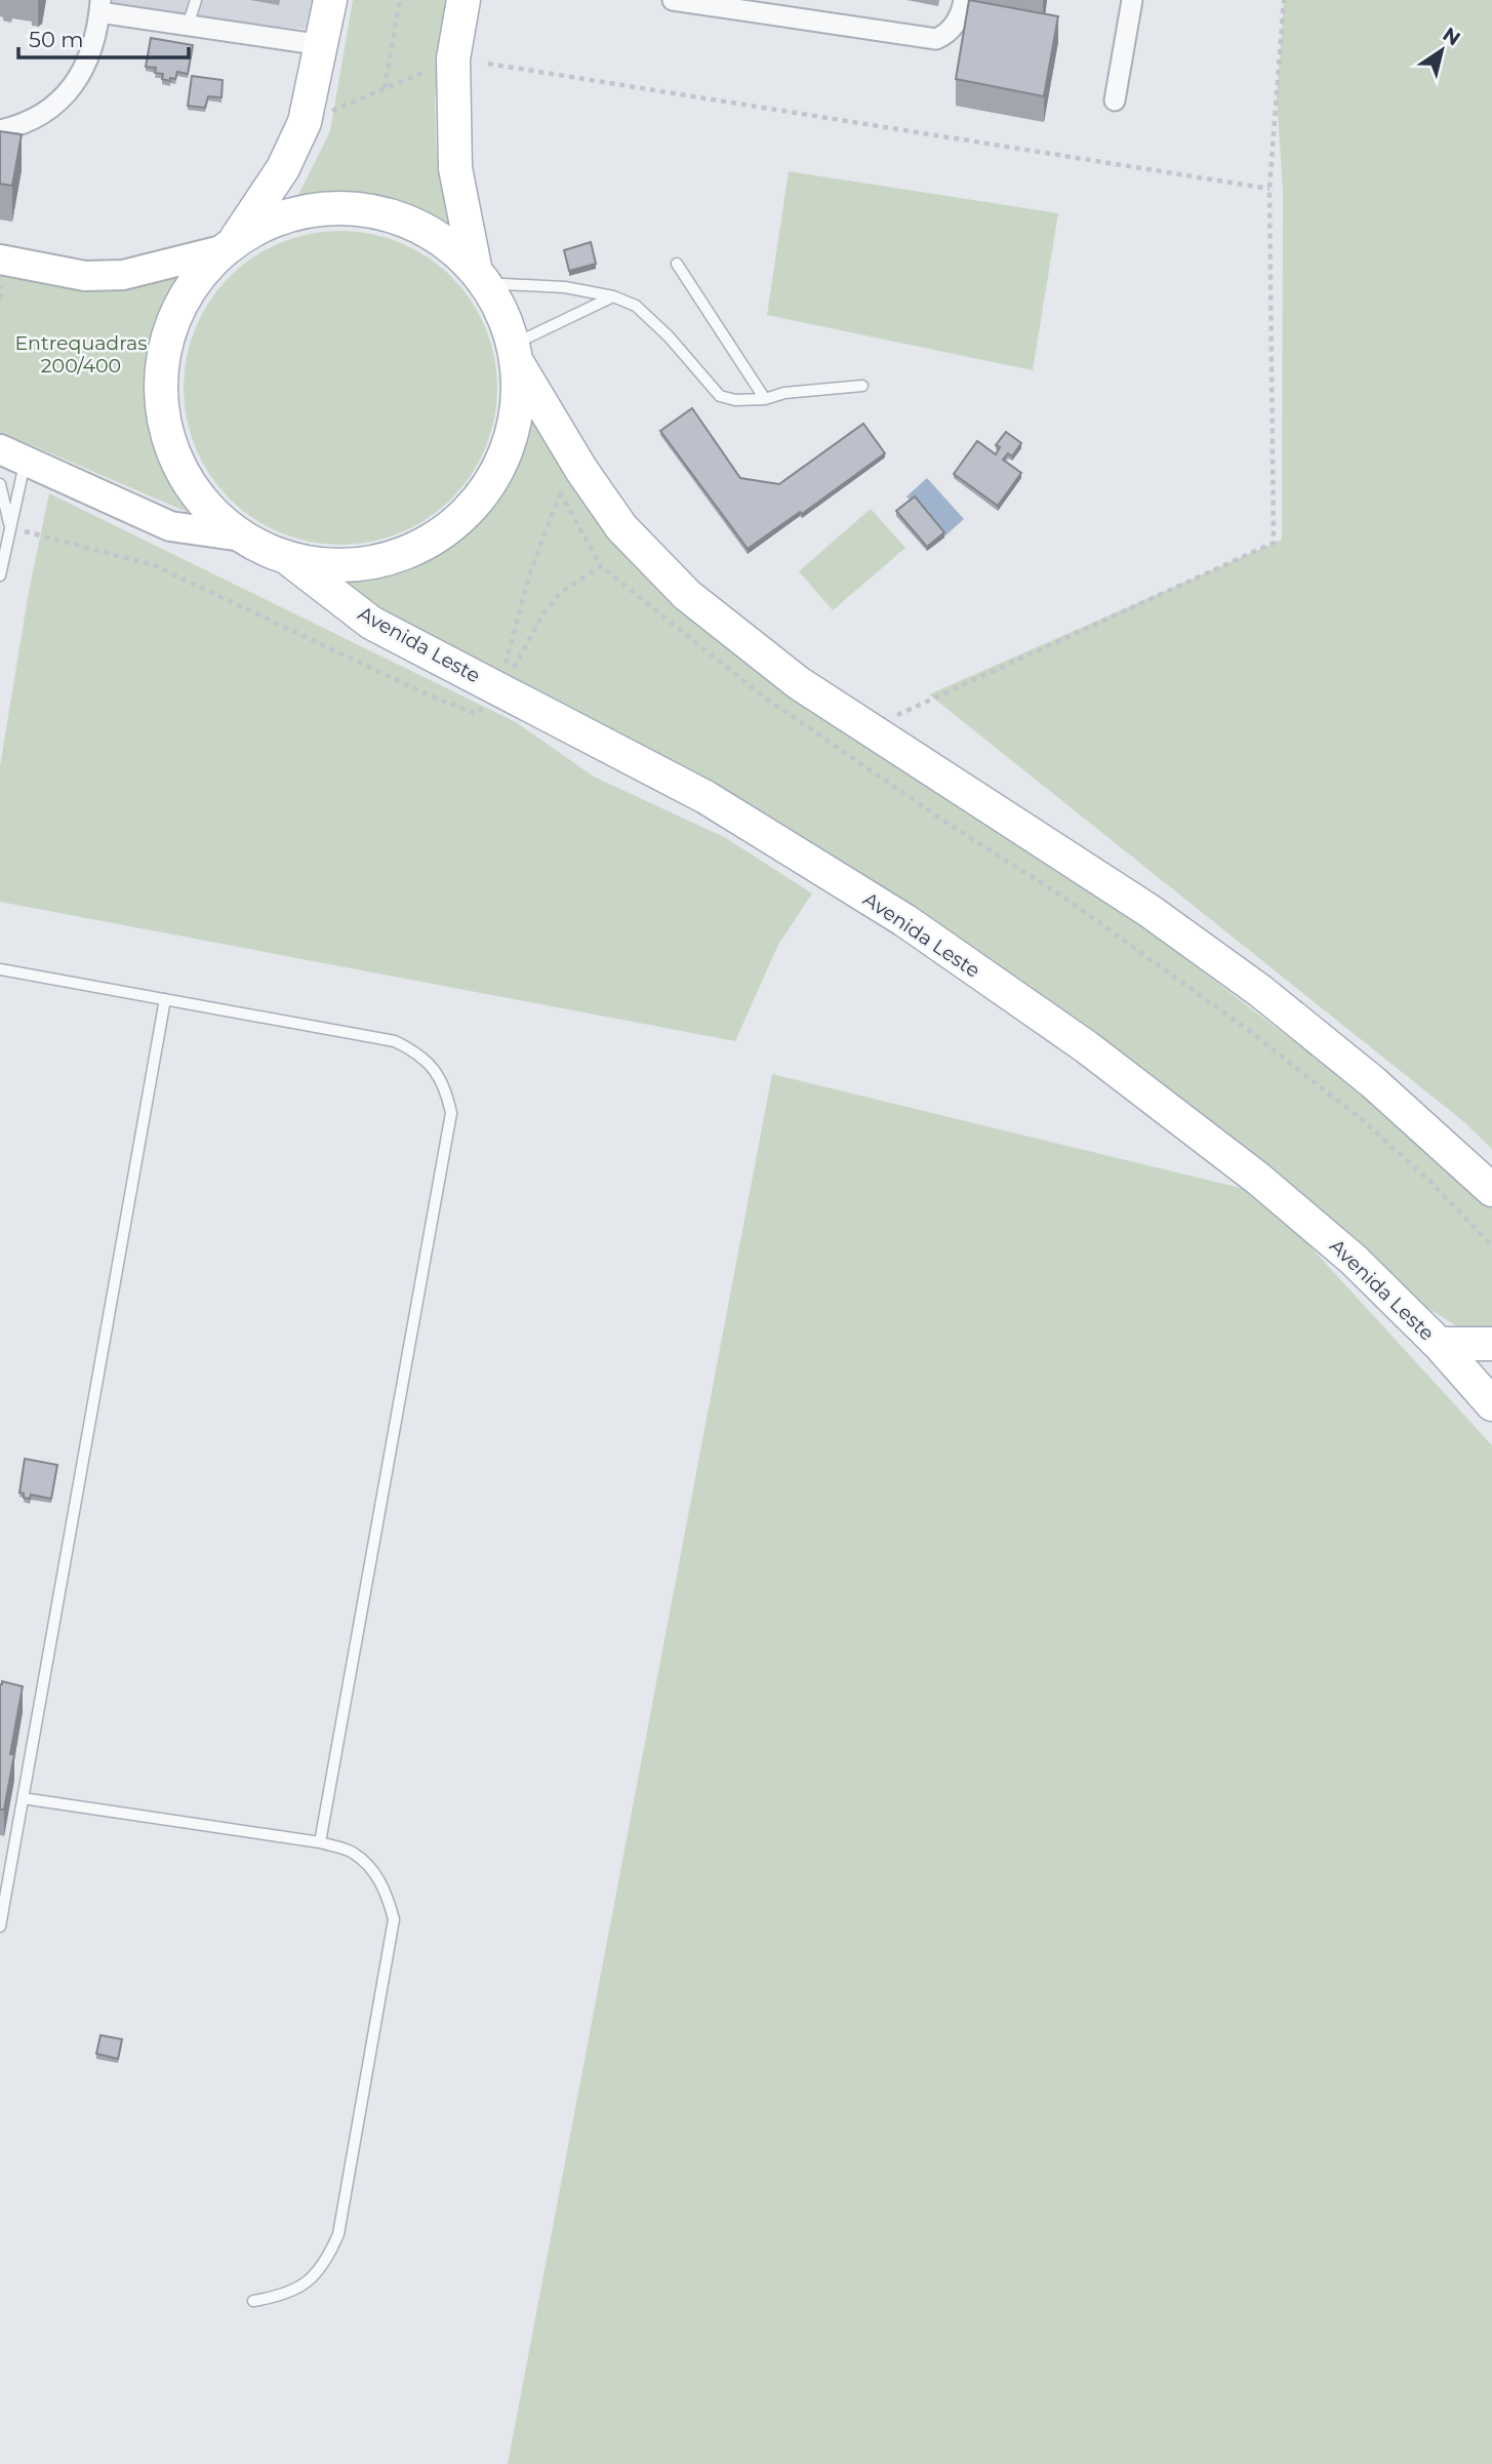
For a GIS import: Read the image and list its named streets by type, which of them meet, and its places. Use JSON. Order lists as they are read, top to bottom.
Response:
{
  "streets": {
    "main road": ["Avenida Leste"]
  },
  "parks": ["Entrequadras 200/400"],
  "scale_bar": "50 m",
  "north": "top right"
}
